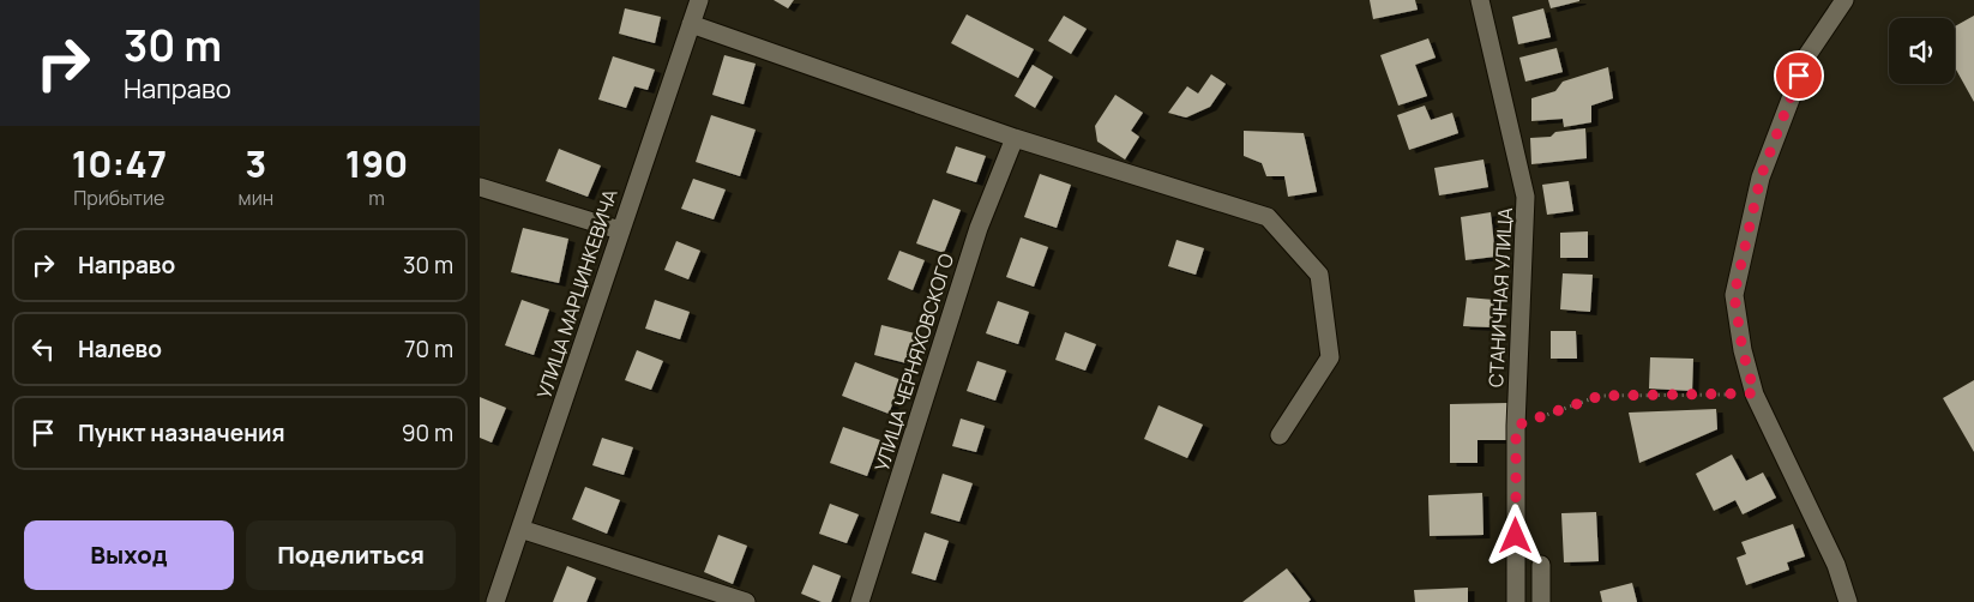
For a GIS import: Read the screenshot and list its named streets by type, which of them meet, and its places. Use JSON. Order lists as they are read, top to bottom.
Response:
{
  "streets": {
    "street": ["УЛИЦА МАРЦИНКЕВИЧА", "СТАНИЧНАЯ УЛИЦА", "УЛИЦА ЧЕРНЯХОВСКОГО"]
  },
  "page": {
    "turn": ["30 m", "Направо"],
    "eta": [
      "10:47",
      "Прибытие",
      "3",
      "мин",
      "190",
      "m"
    ],
    "list": [
      {
        "name": "Направо",
        "value": "30 m"
      },
      {
        "name": "Налево",
        "value": "70 m"
      },
      {
        "name": "Пункт назначения",
        "value": "90 m"
      }
    ],
    "buttons": ["Выход", "Поделиться"]
  }
}
